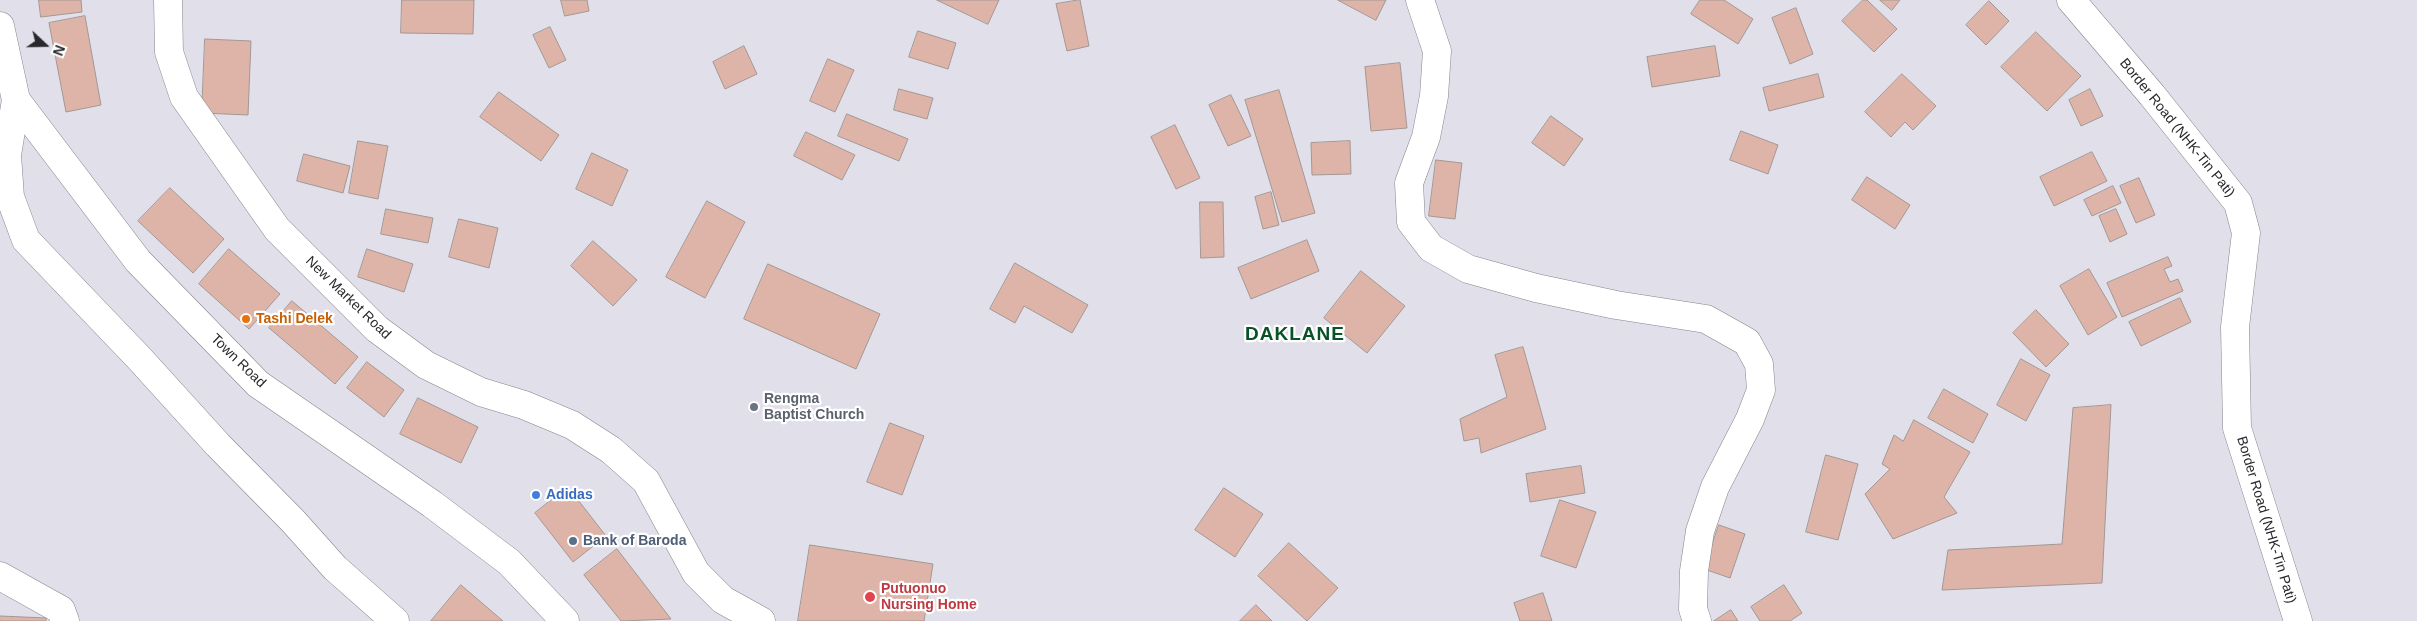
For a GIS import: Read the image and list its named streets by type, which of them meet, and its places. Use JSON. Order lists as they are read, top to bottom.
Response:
{
  "streets": {
    "main road": ["Border Road (NHK-Tin Pati)", "New Market Road", "Town Road"]
  },
  "districts": ["DAKLANE"],
  "places": [
    "Tashi Delek",
    "Rengma Baptist Church",
    "Adidas",
    "Bank of Baroda",
    "Putuonuo Nursing Home"
  ],
  "north": "right"
}
